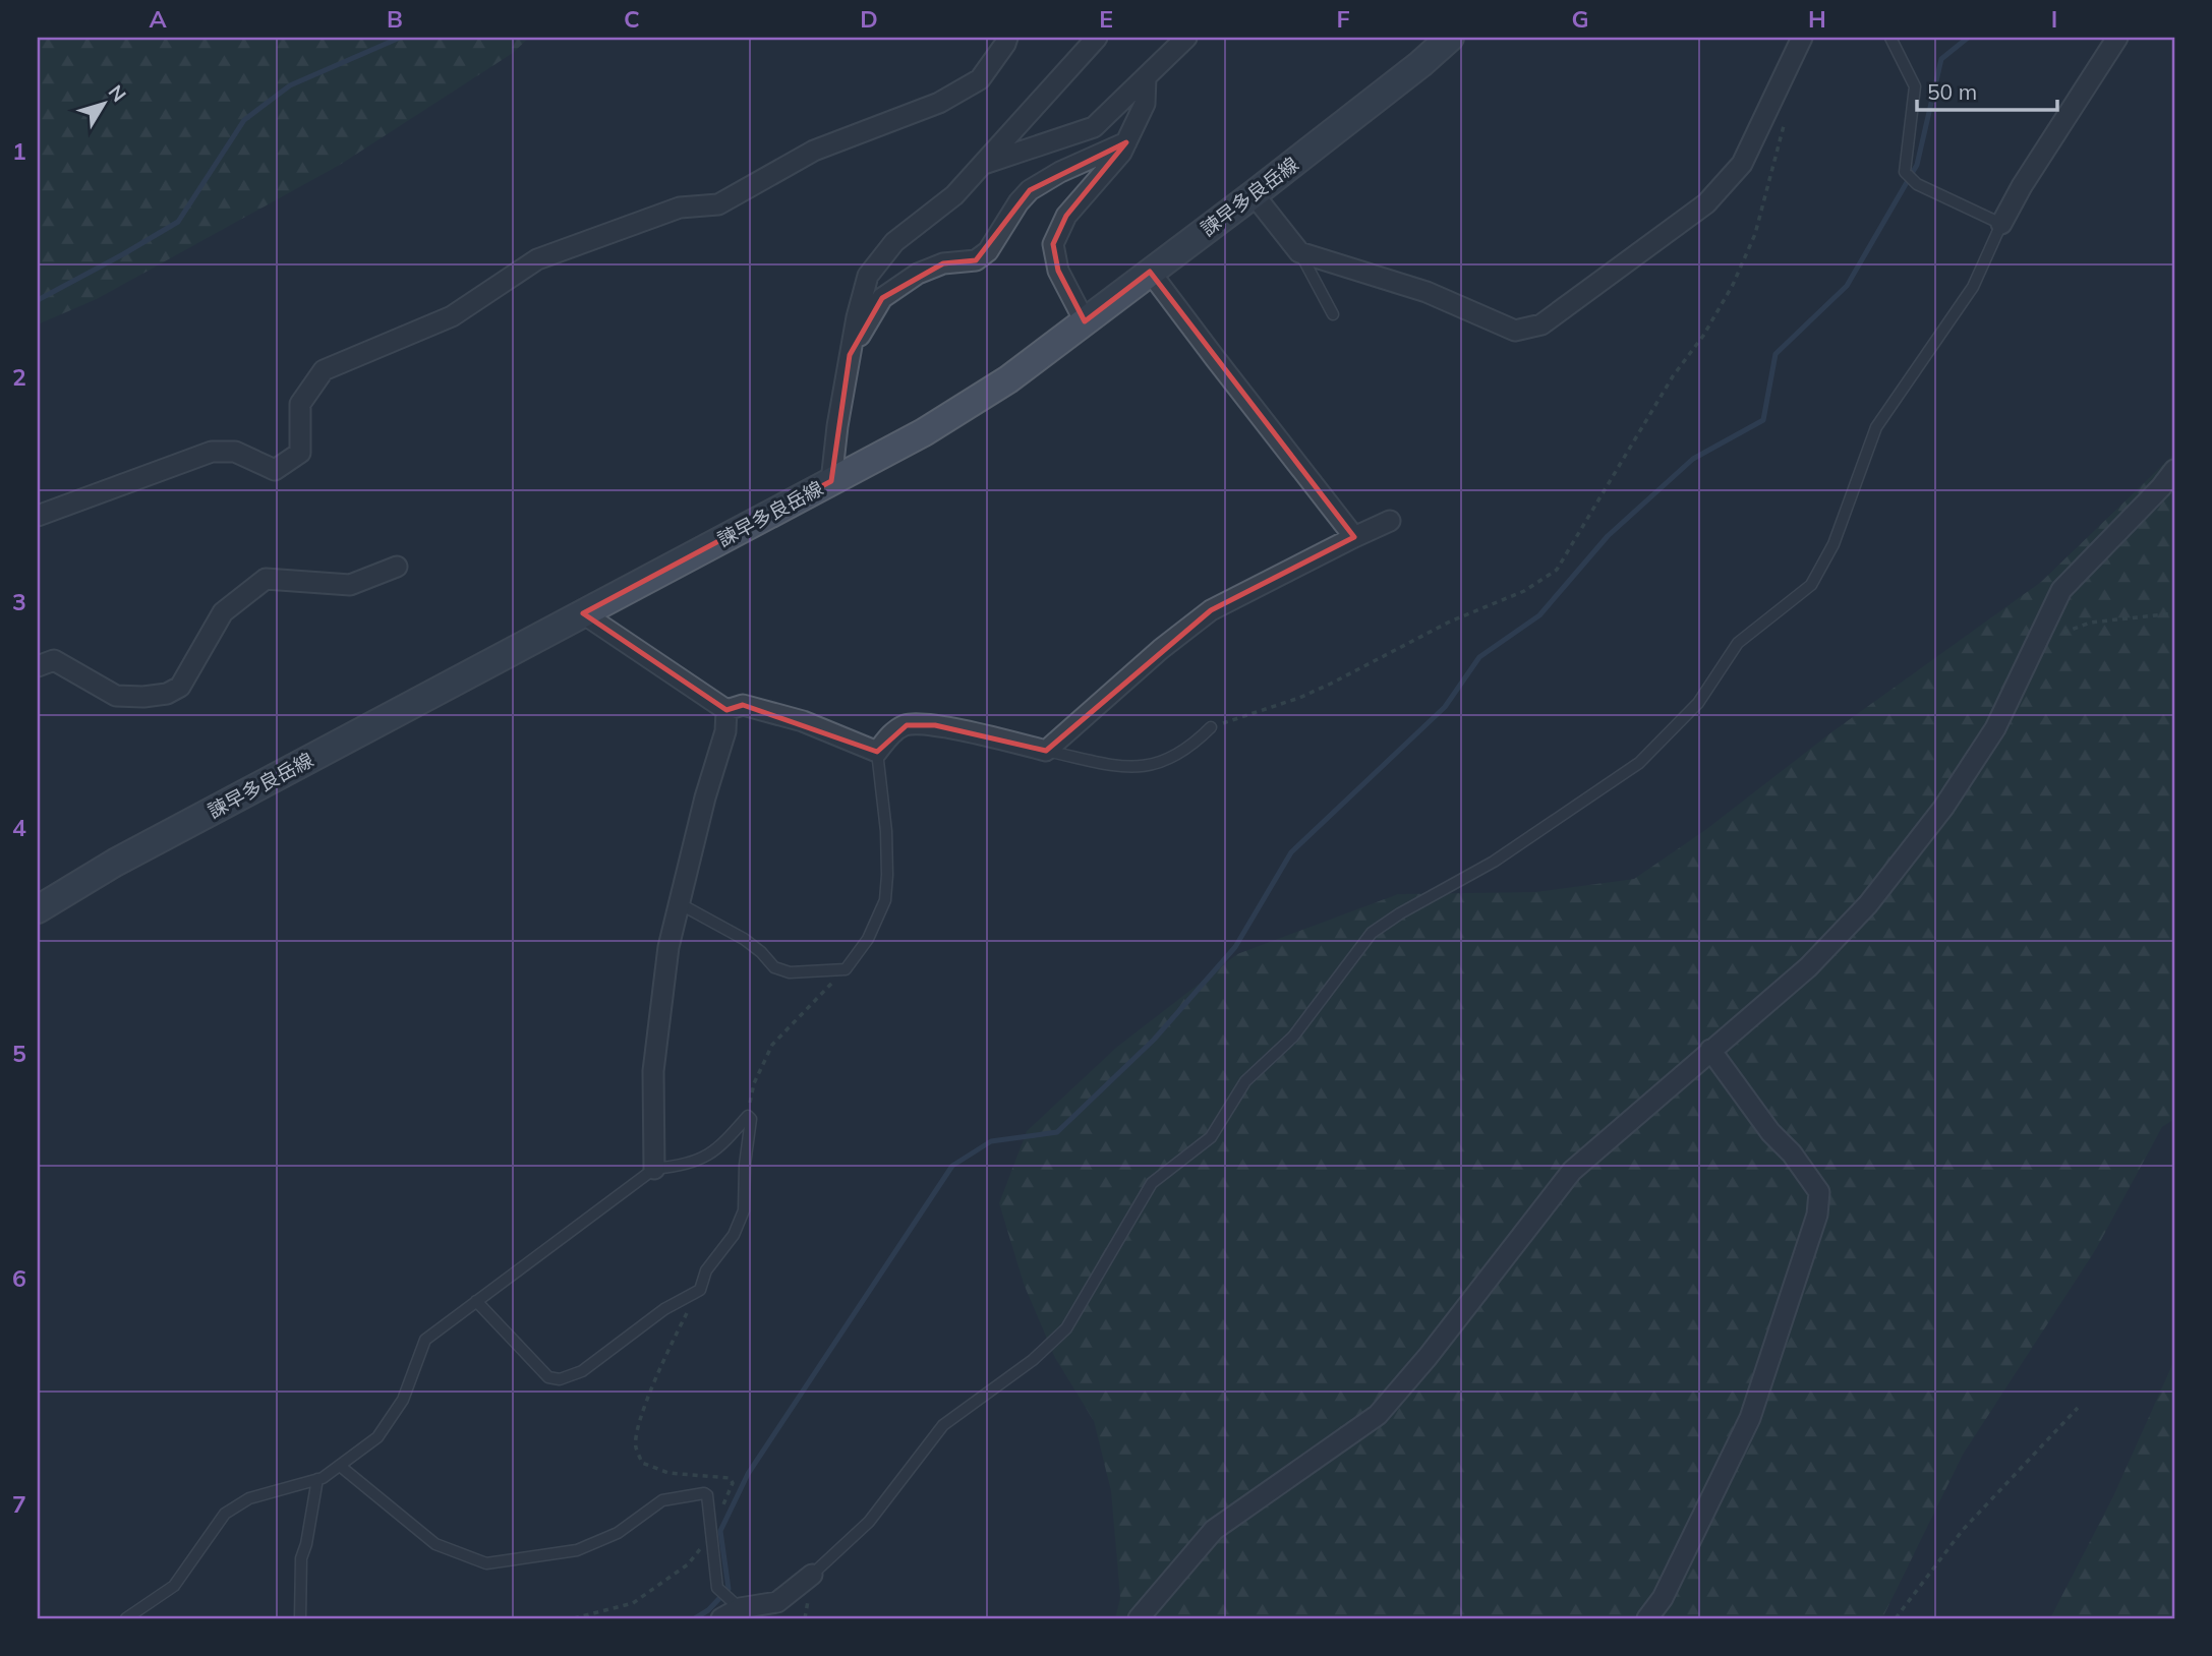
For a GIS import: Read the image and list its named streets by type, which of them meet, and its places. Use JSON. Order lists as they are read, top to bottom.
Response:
{
  "streets": {
    "main road": ["諫早多良岳線"]
  },
  "scale_bar": "50 m",
  "north": "top right",
  "grid": {
    "columns": [
      "A",
      "B",
      "C",
      "D",
      "E",
      "F",
      "G",
      "H",
      "I"
    ],
    "rows": [
      "1",
      "2",
      "3",
      "4",
      "5",
      "6",
      "7"
    ]
  }
}
